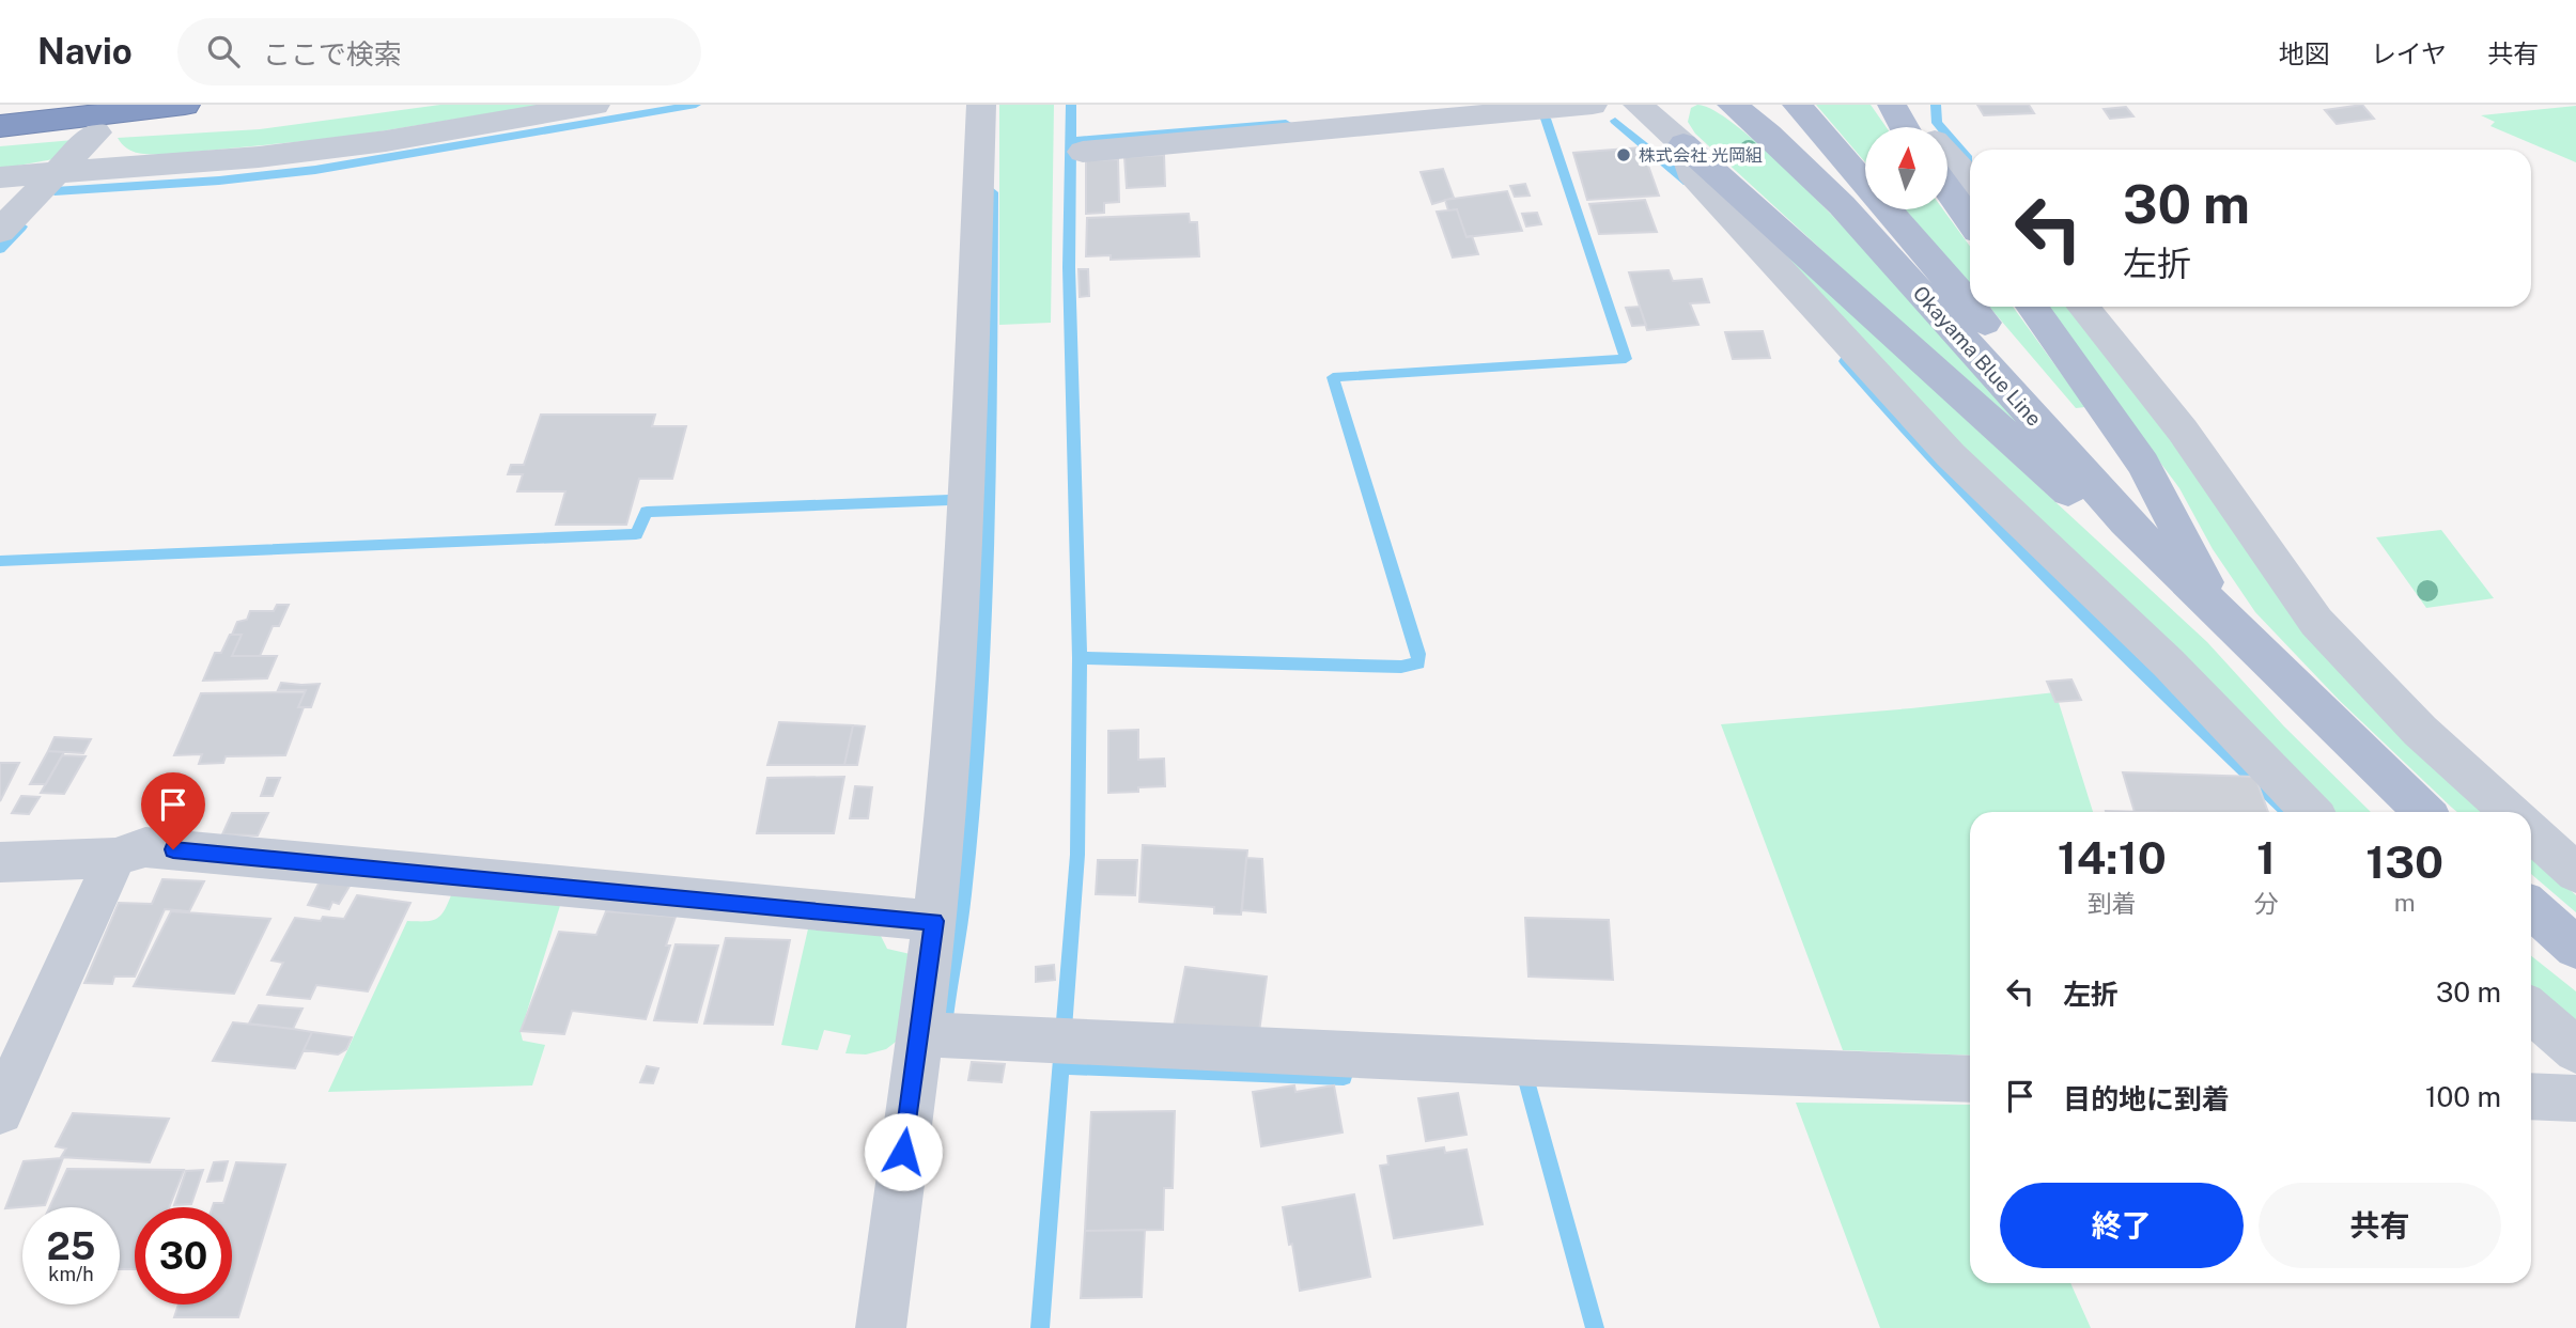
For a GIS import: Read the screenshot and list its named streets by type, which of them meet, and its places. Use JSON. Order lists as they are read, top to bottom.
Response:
{
  "streets": {
    "main road": ["Okayama Blue Line"]
  },
  "places": ["株式会社 光岡組"],
  "north": "top",
  "page": {
    "header": "Navio",
    "search": "ここで検索",
    "nav": ["地図", "レイヤ", "共有"],
    "turn": ["30 m", "左折"],
    "eta": [
      "14:10",
      "到着",
      "1",
      "分",
      "130",
      "m"
    ],
    "list": [
      {
        "name": "左折",
        "value": "30 m"
      },
      {
        "name": "目的地に到着",
        "value": "100 m"
      }
    ],
    "buttons": ["終了", "共有"],
    "speed": "25 km/h",
    "limit": "30"
  }
}
